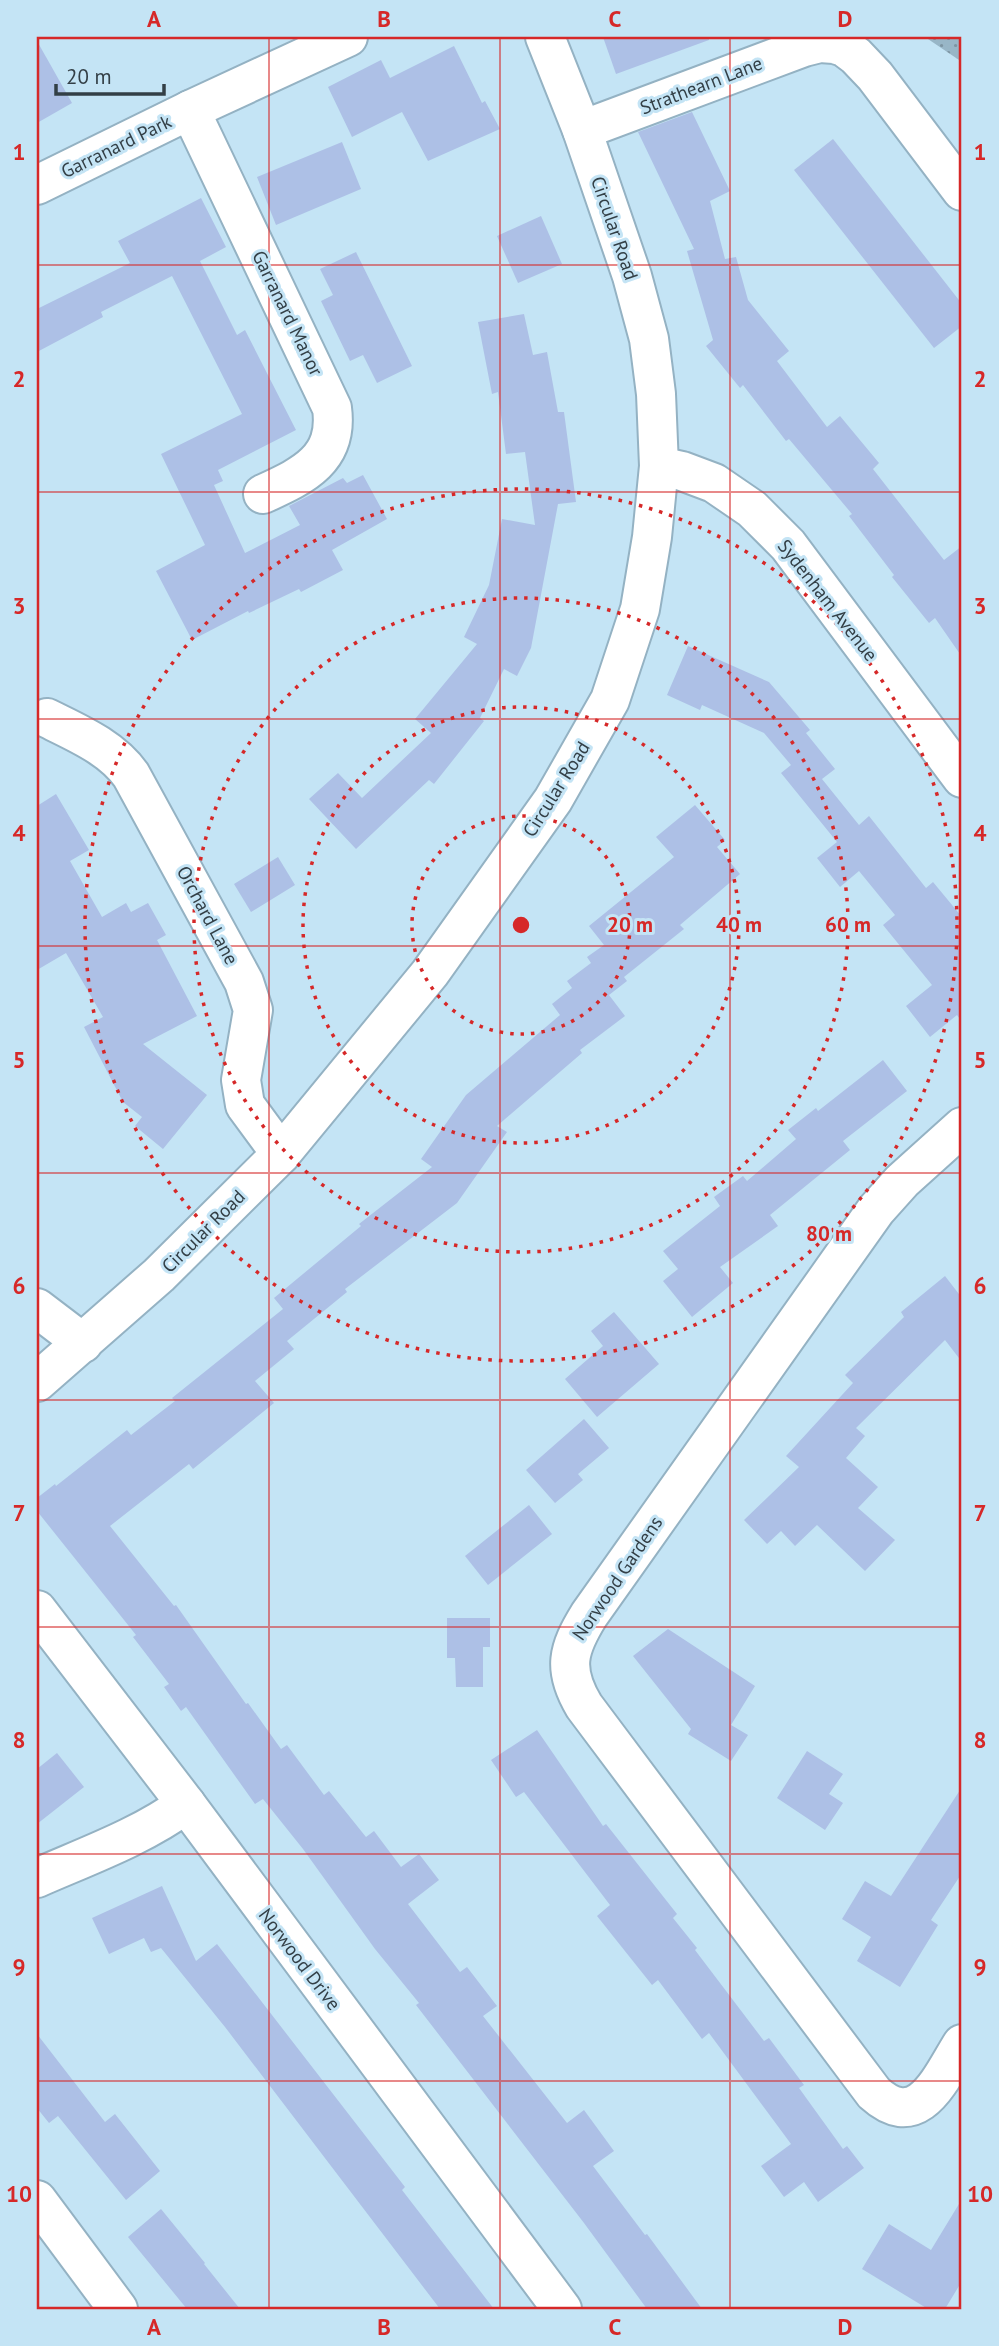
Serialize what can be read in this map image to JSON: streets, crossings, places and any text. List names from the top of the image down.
{
  "streets": {
    "street": [
      "Strathearn Lane",
      "Garranard Park",
      "Circular Road",
      "Garranard Manor",
      "Sydenham Avenue",
      "Orchard Lane",
      "Norwood Gardens",
      "Norwood Drive"
    ]
  },
  "crossings": [
    ["Strathearn Lane", "Circular Road"],
    ["Garranard Park", "Garranard Manor"],
    ["Circular Road", "Sydenham Avenue"],
    ["Circular Road", "Orchard Lane"]
  ],
  "scale_bar": "20 m",
  "grid": {
    "columns": [
      "A",
      "B",
      "C",
      "D"
    ],
    "rows": [
      "1",
      "2",
      "3",
      "4",
      "5",
      "6",
      "7",
      "8",
      "9",
      "10"
    ]
  },
  "rings": [
    "20 m",
    "40 m",
    "60 m",
    "80 m"
  ]
}
